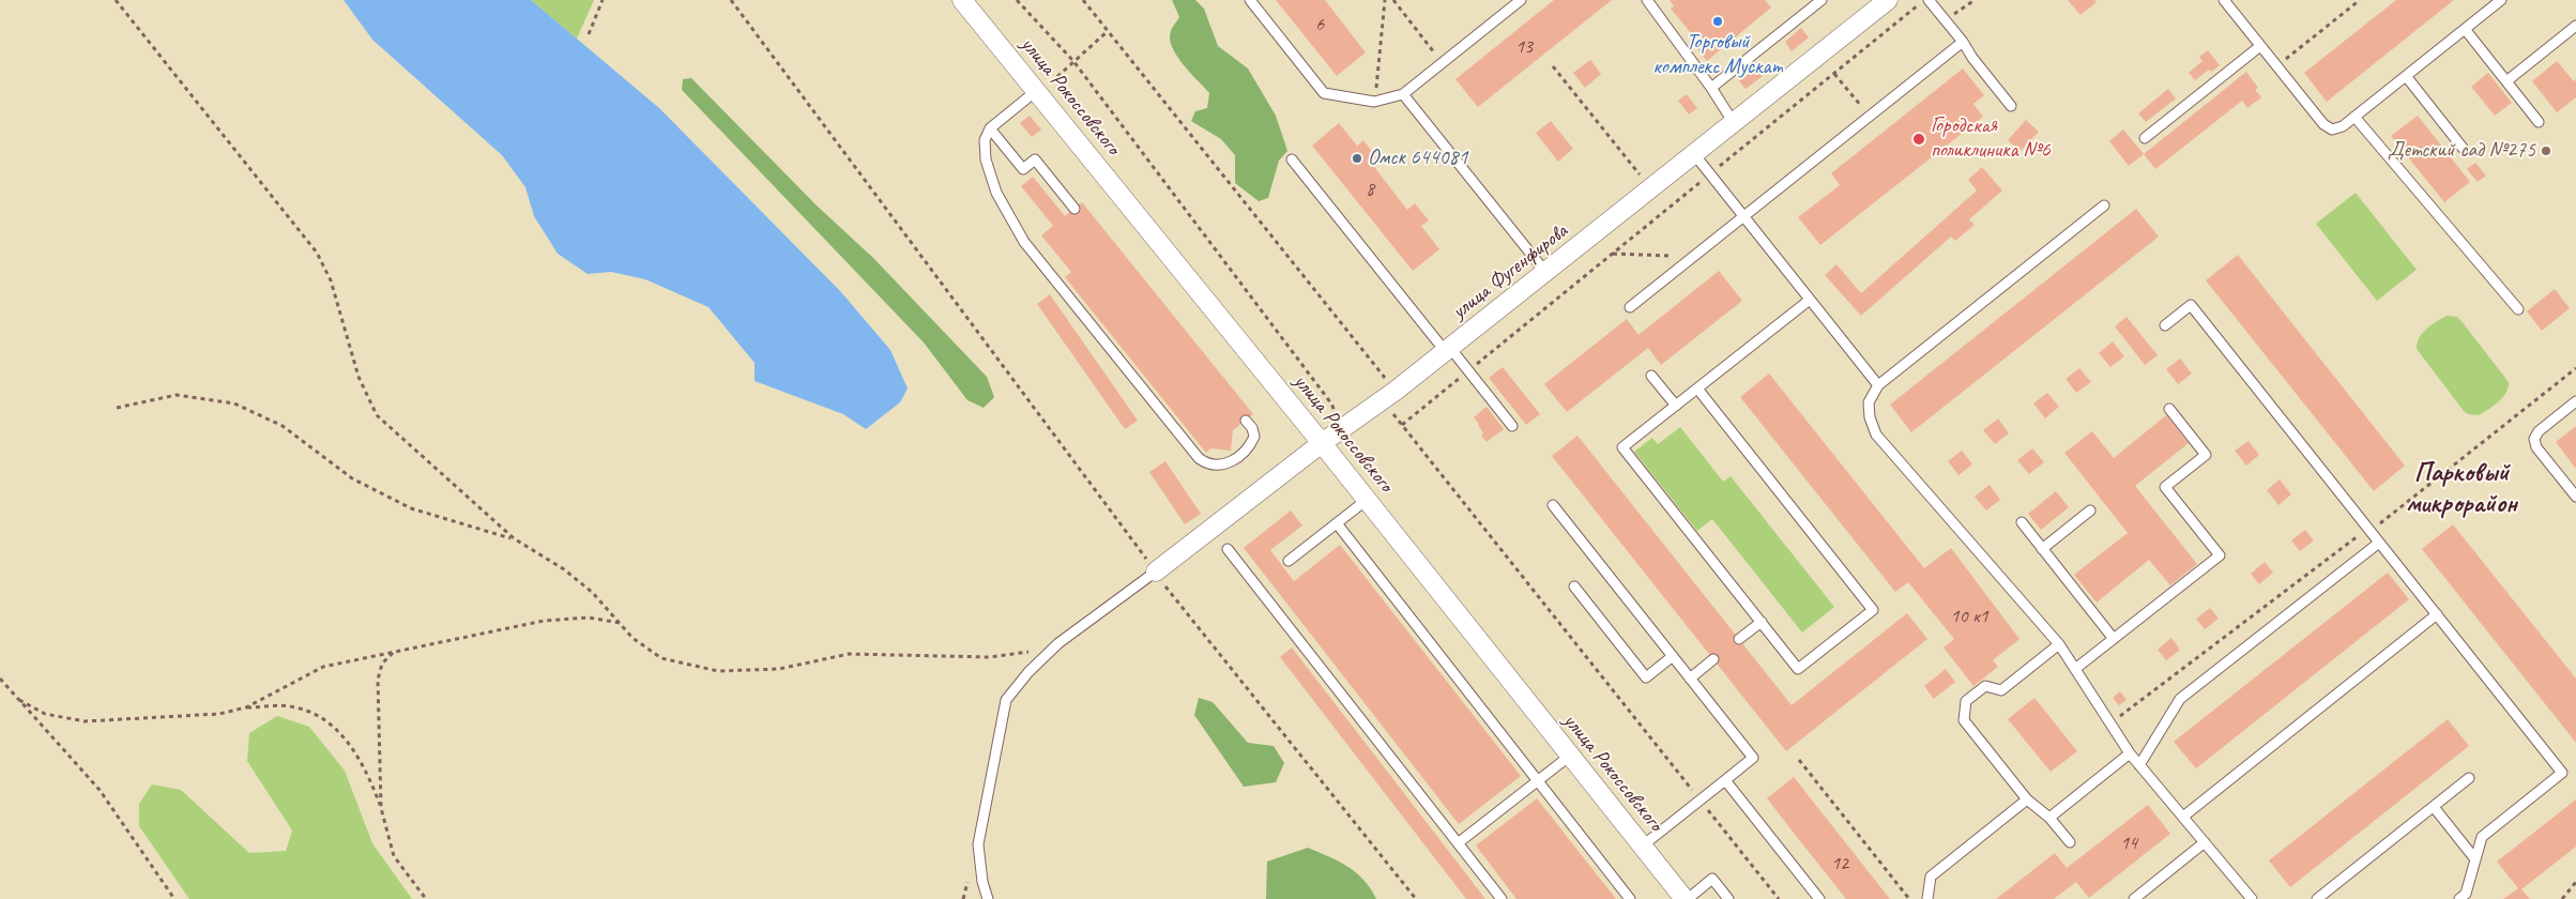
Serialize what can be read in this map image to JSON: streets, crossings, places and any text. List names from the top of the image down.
{
  "streets": {
    "street": ["улица Рокоссовского", "улица Фугенфирова"]
  },
  "crossings": [
    ["улица Рокоссовского", "улица Фугенфирова"]
  ],
  "districts": ["Парковый микрорайон"],
  "places": [
    "Торговый комплекс Мускат",
    "Городская поликлиника №6",
    "Детский сад №275",
    "Омск 644081"
  ],
  "house_numbers": [
    "6",
    "13",
    "8",
    "10 к1",
    "14",
    "12"
  ]
}
